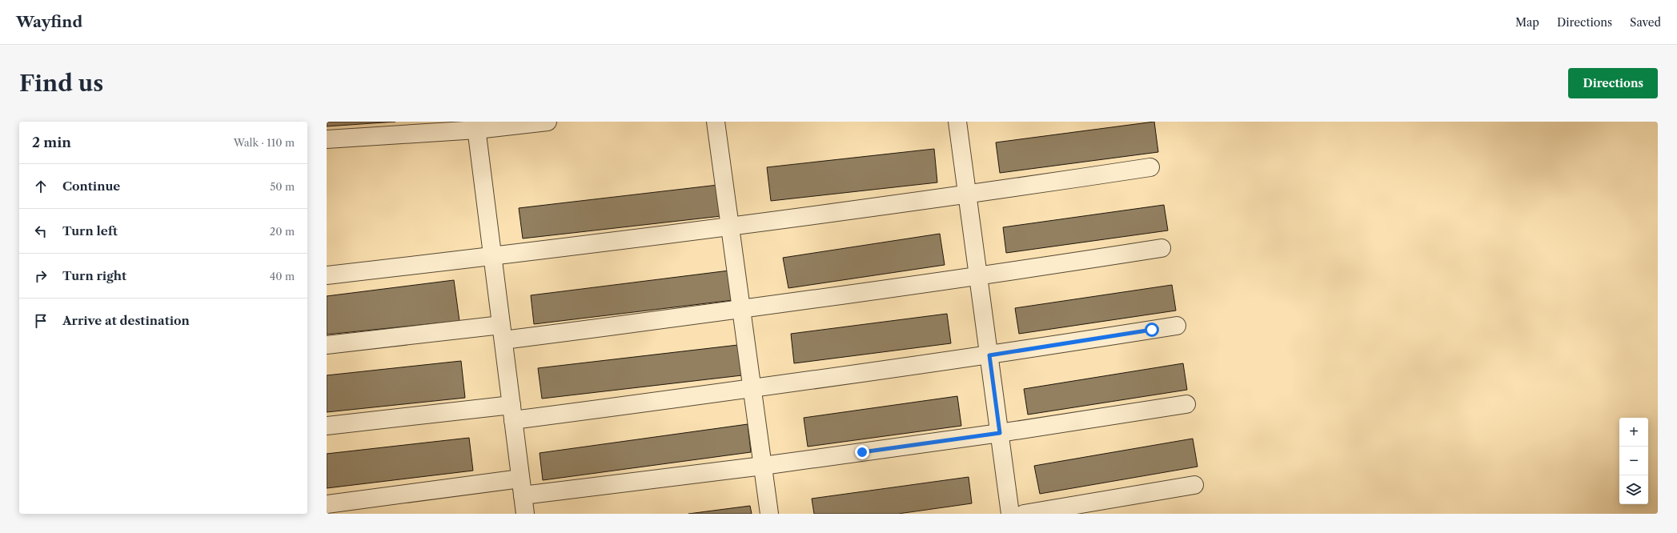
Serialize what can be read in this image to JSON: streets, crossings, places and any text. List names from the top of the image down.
{
  "page": {
    "header": "Wayfind",
    "nav": ["Map", "Directions", "Saved"],
    "buttons": "Directions",
    "title": "Find us",
    "heading": ["2 min", "Walk · 110 m"],
    "list": [
      ["Continue", "50 m"],
      ["Turn left", "20 m"],
      ["Turn right", "40 m"],
      "Arrive at destination"
    ],
    "map_buttons": ["+", "−"]
  }
}
